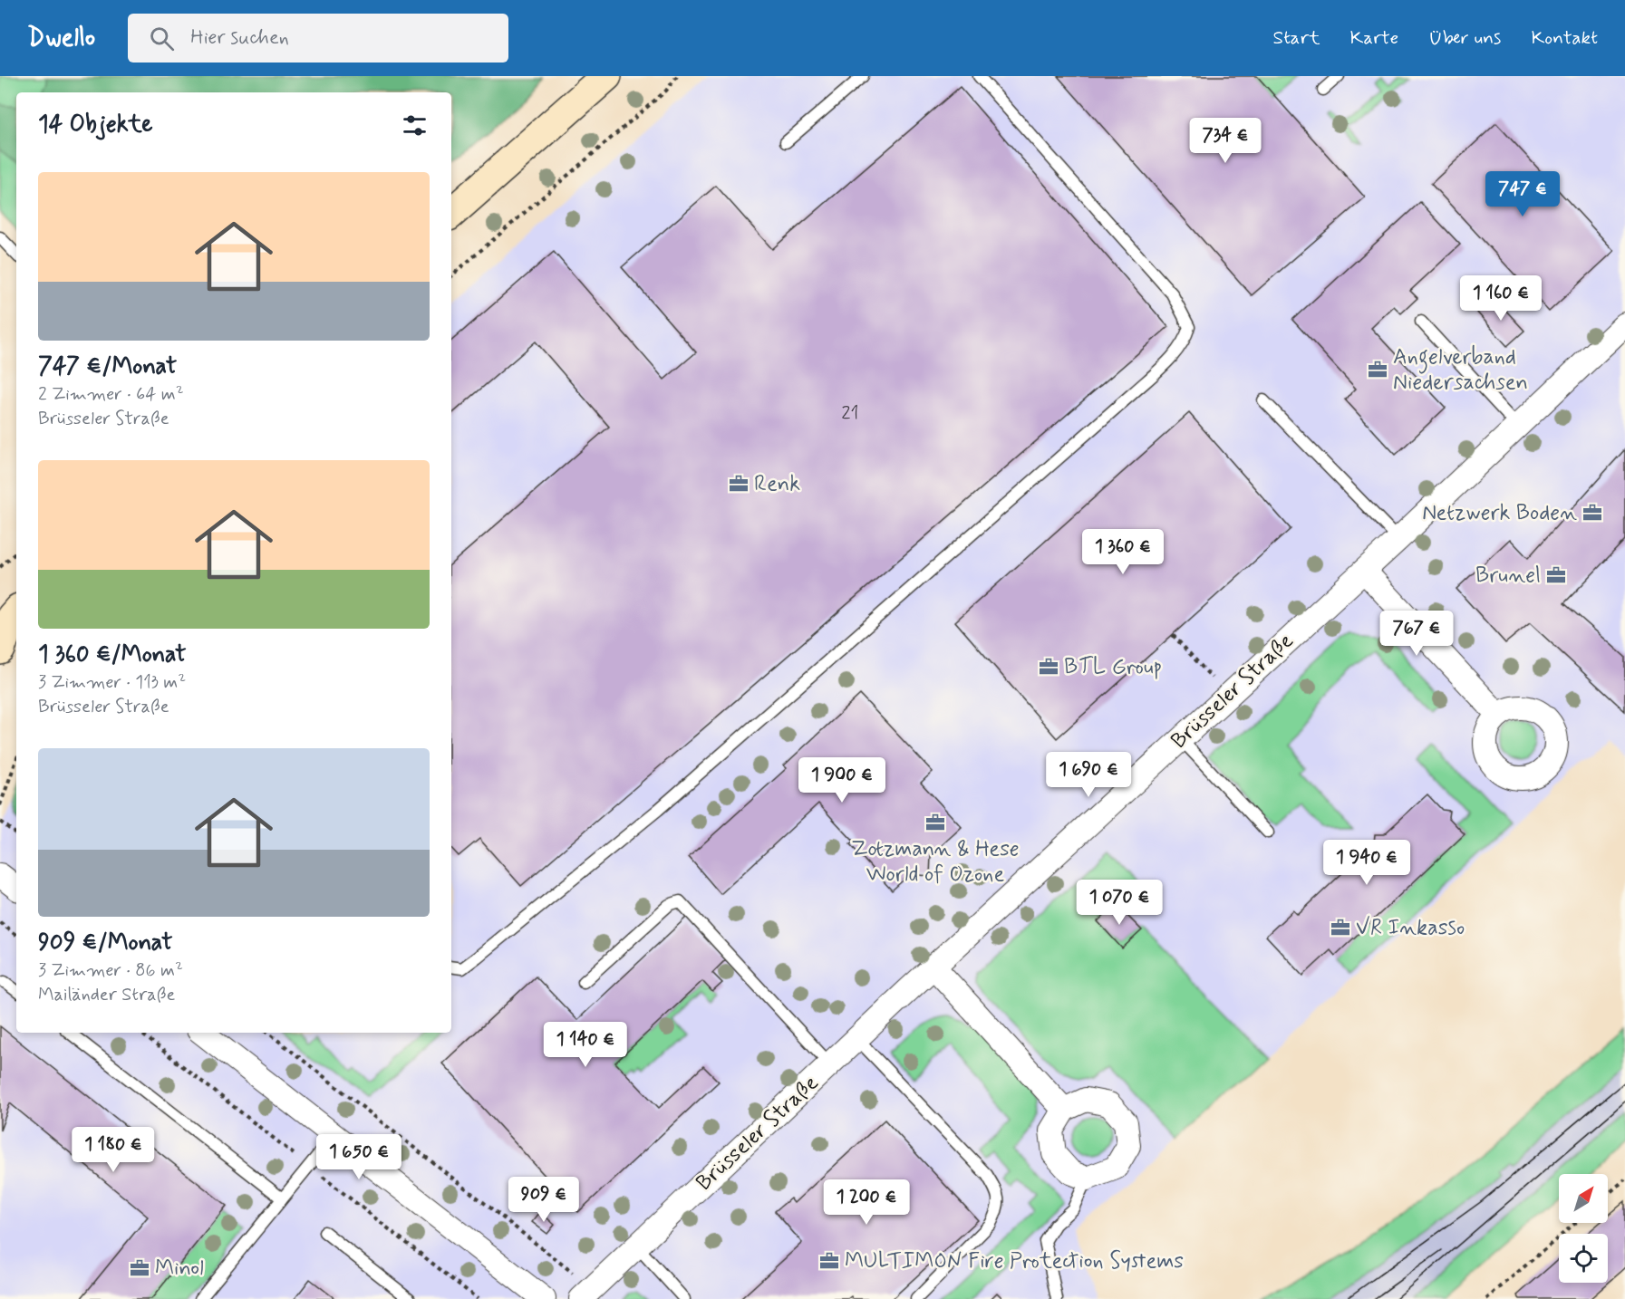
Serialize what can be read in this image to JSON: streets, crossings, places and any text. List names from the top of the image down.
{
  "streets": {
    "street": ["Brüsseler Straße"]
  },
  "places": {
    "office": [
      "Angelverband Niedersachsen",
      "Renk",
      "Netzwerk Boden",
      "Brunel",
      "BTL Group",
      "Zotzmann & Hese World of Ozone",
      "VR Inkasso",
      "MULTIMON Fire Protection Systems",
      "Minol"
    ]
  },
  "house_numbers": ["21"],
  "north": "top right",
  "page": {
    "header": "Dwello",
    "search": "Hier suchen",
    "nav": [
      "Start",
      "Karte",
      "Über uns",
      "Kontakt"
    ],
    "heading": "14 Objekte",
    "price": [
      "734 €",
      "747 €",
      "1 160 €",
      "1 360 €",
      "767 €",
      "1 690 €",
      "1 900 €",
      "1 940 €",
      "1 070 €",
      "1 140 €",
      "1 180 €",
      "1 650 €",
      "909 €",
      "1 200 €"
    ],
    "list": [
      {
        "name": "747 €/Monat",
        "note": "2 Zimmer · 64 m² · Brüsseler Straße"
      },
      {
        "name": "1 360 €/Monat",
        "note": "3 Zimmer · 113 m² · Brüsseler Straße"
      },
      {
        "name": "909 €/Monat",
        "note": "3 Zimmer · 86 m² · Mailänder Straße"
      }
    ]
  }
}
